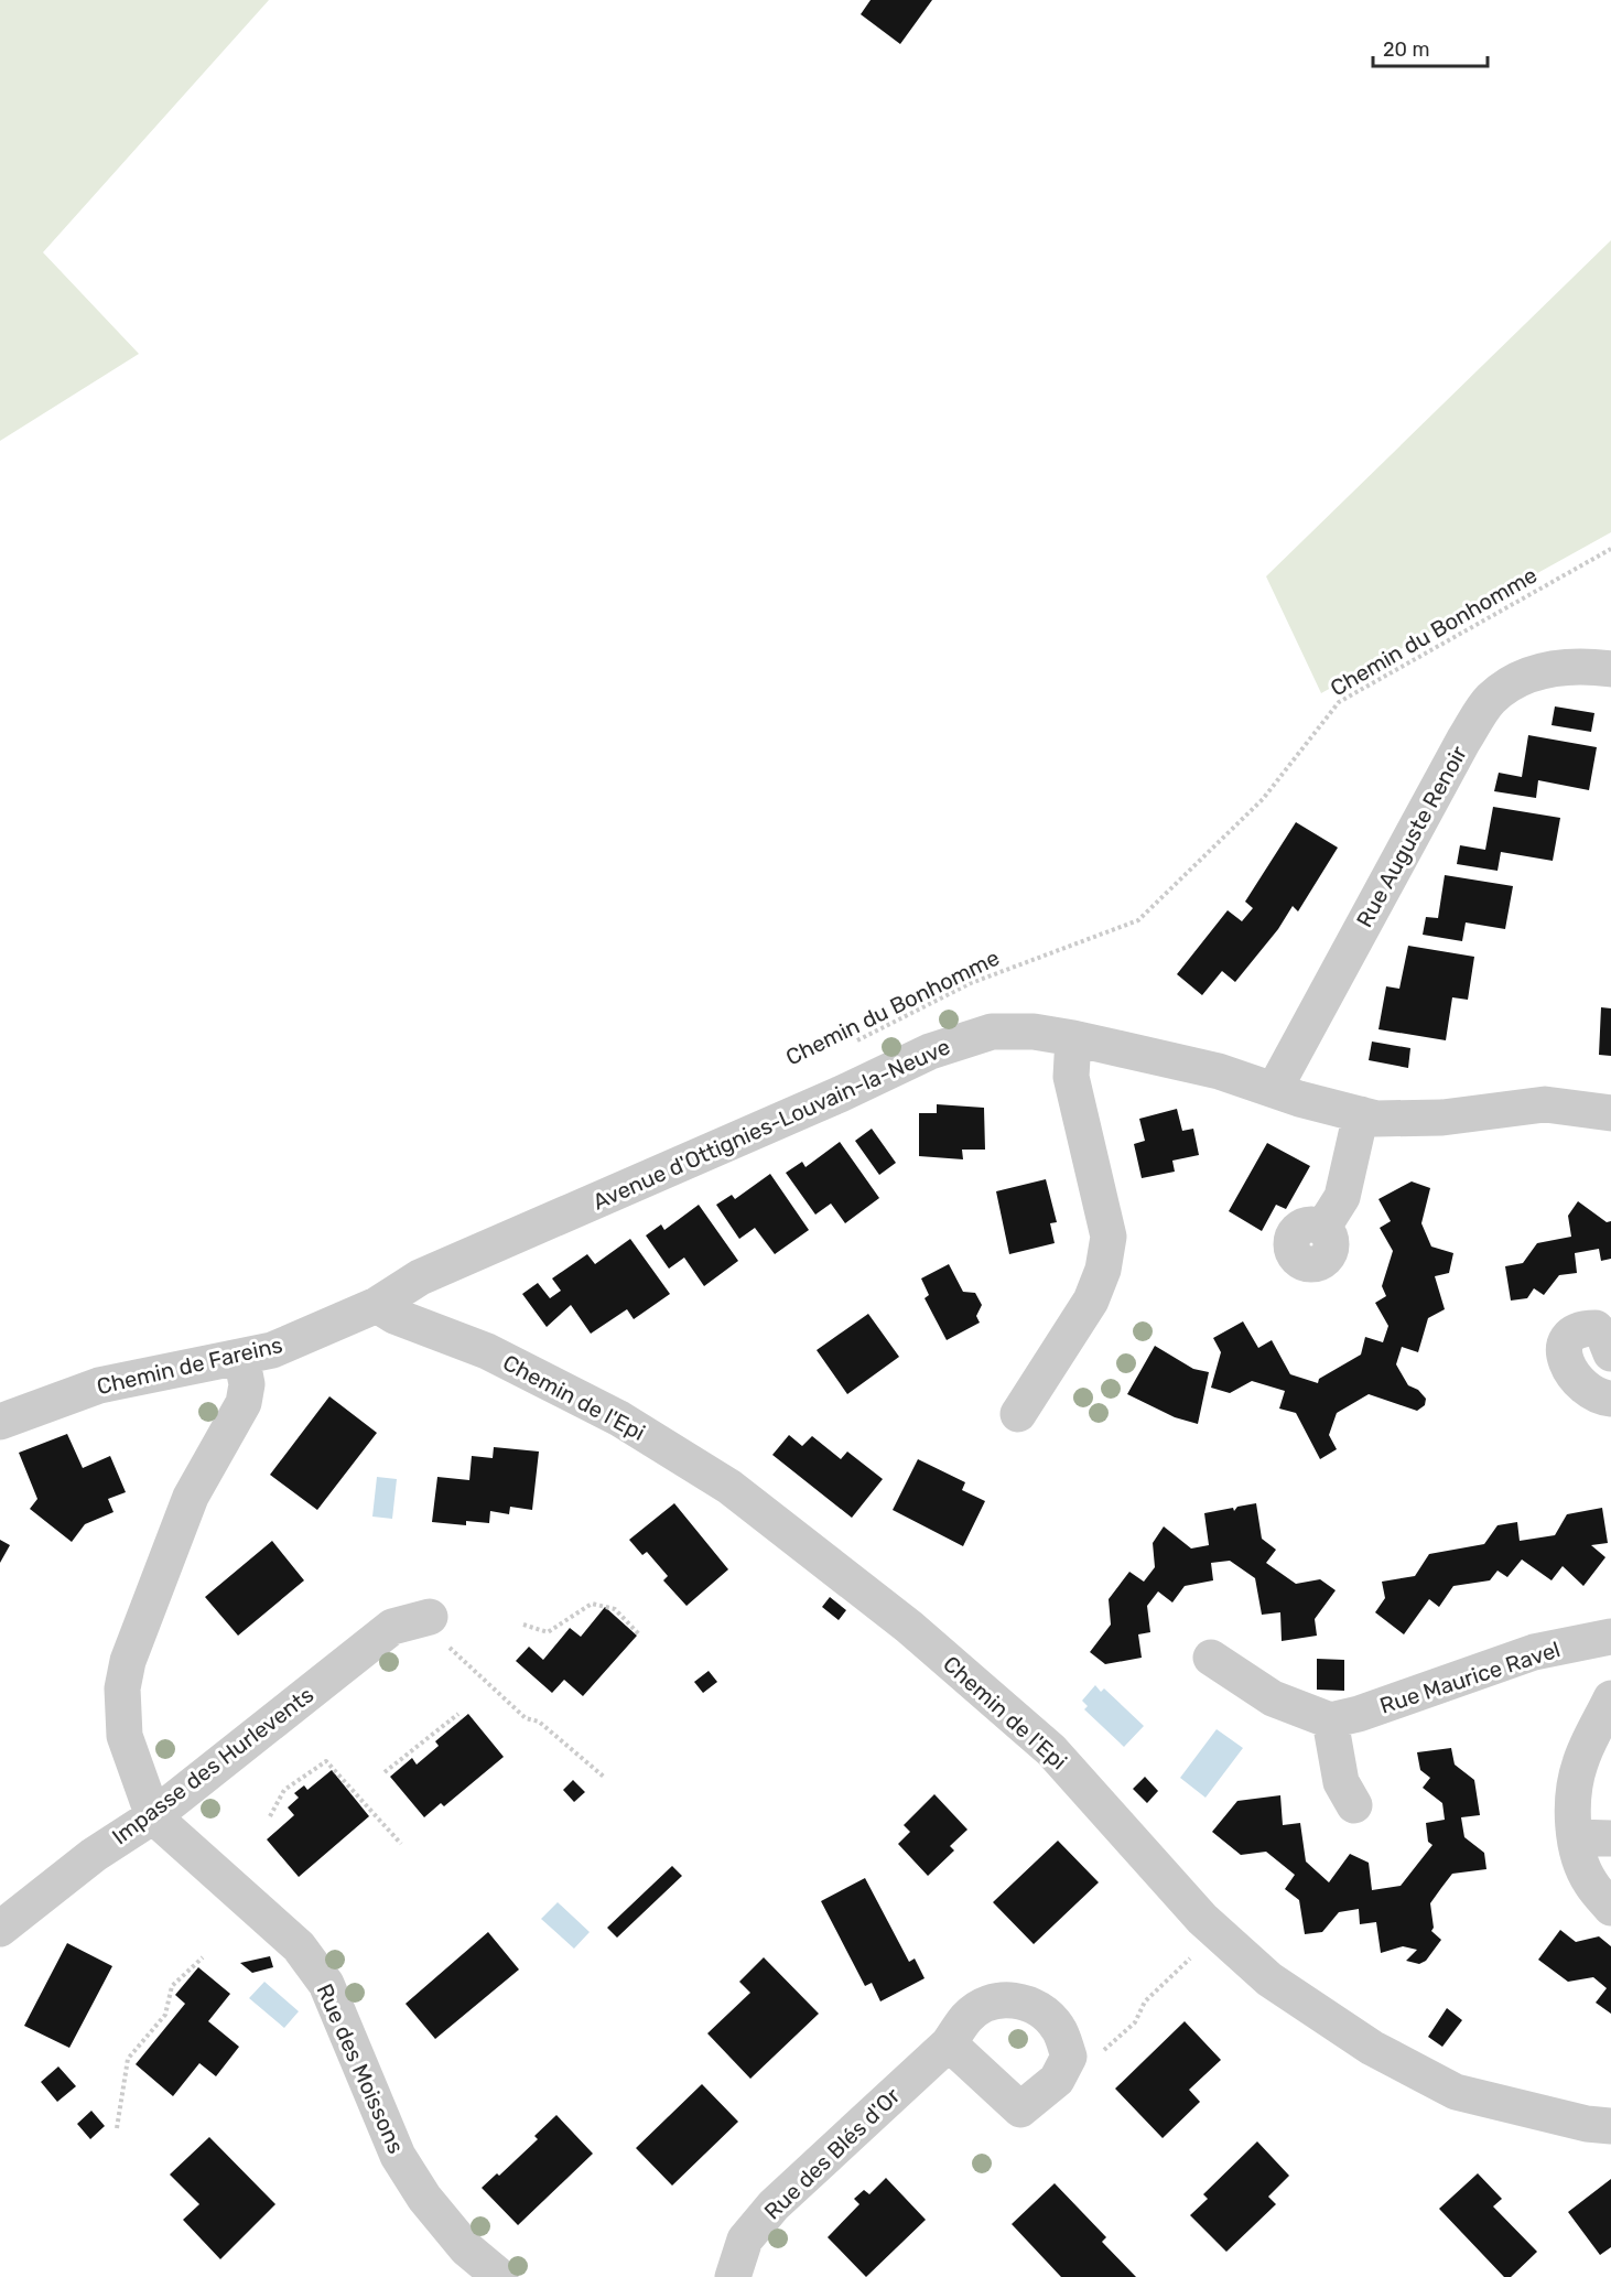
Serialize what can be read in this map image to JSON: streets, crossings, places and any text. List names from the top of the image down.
{
  "streets": {
    "street": [
      "Rue Auguste Renoir",
      "Avenue d'Ottignies-Louvain-la-Neuve",
      "Chemin de Fareins",
      "Chemin de l'Epi",
      "Rue Maurice Ravel",
      "Impasse des Hurlevents",
      "Rue des Moissons",
      "Rue des Blés d'Or"
    ],
    "path": ["Chemin du Bonhomme"]
  },
  "crossings": [
    ["Rue Auguste Renoir", "Avenue d'Ottignies-Louvain-la-Neuve"],
    ["Avenue d'Ottignies-Louvain-la-Neuve", "Chemin de Fareins"],
    ["Avenue d'Ottignies-Louvain-la-Neuve", "Chemin de l'Epi"],
    ["Chemin de Fareins", "Chemin de l'Epi"],
    ["Impasse des Hurlevents", "Rue des Moissons"]
  ],
  "scale_bar": "20 m"
}
